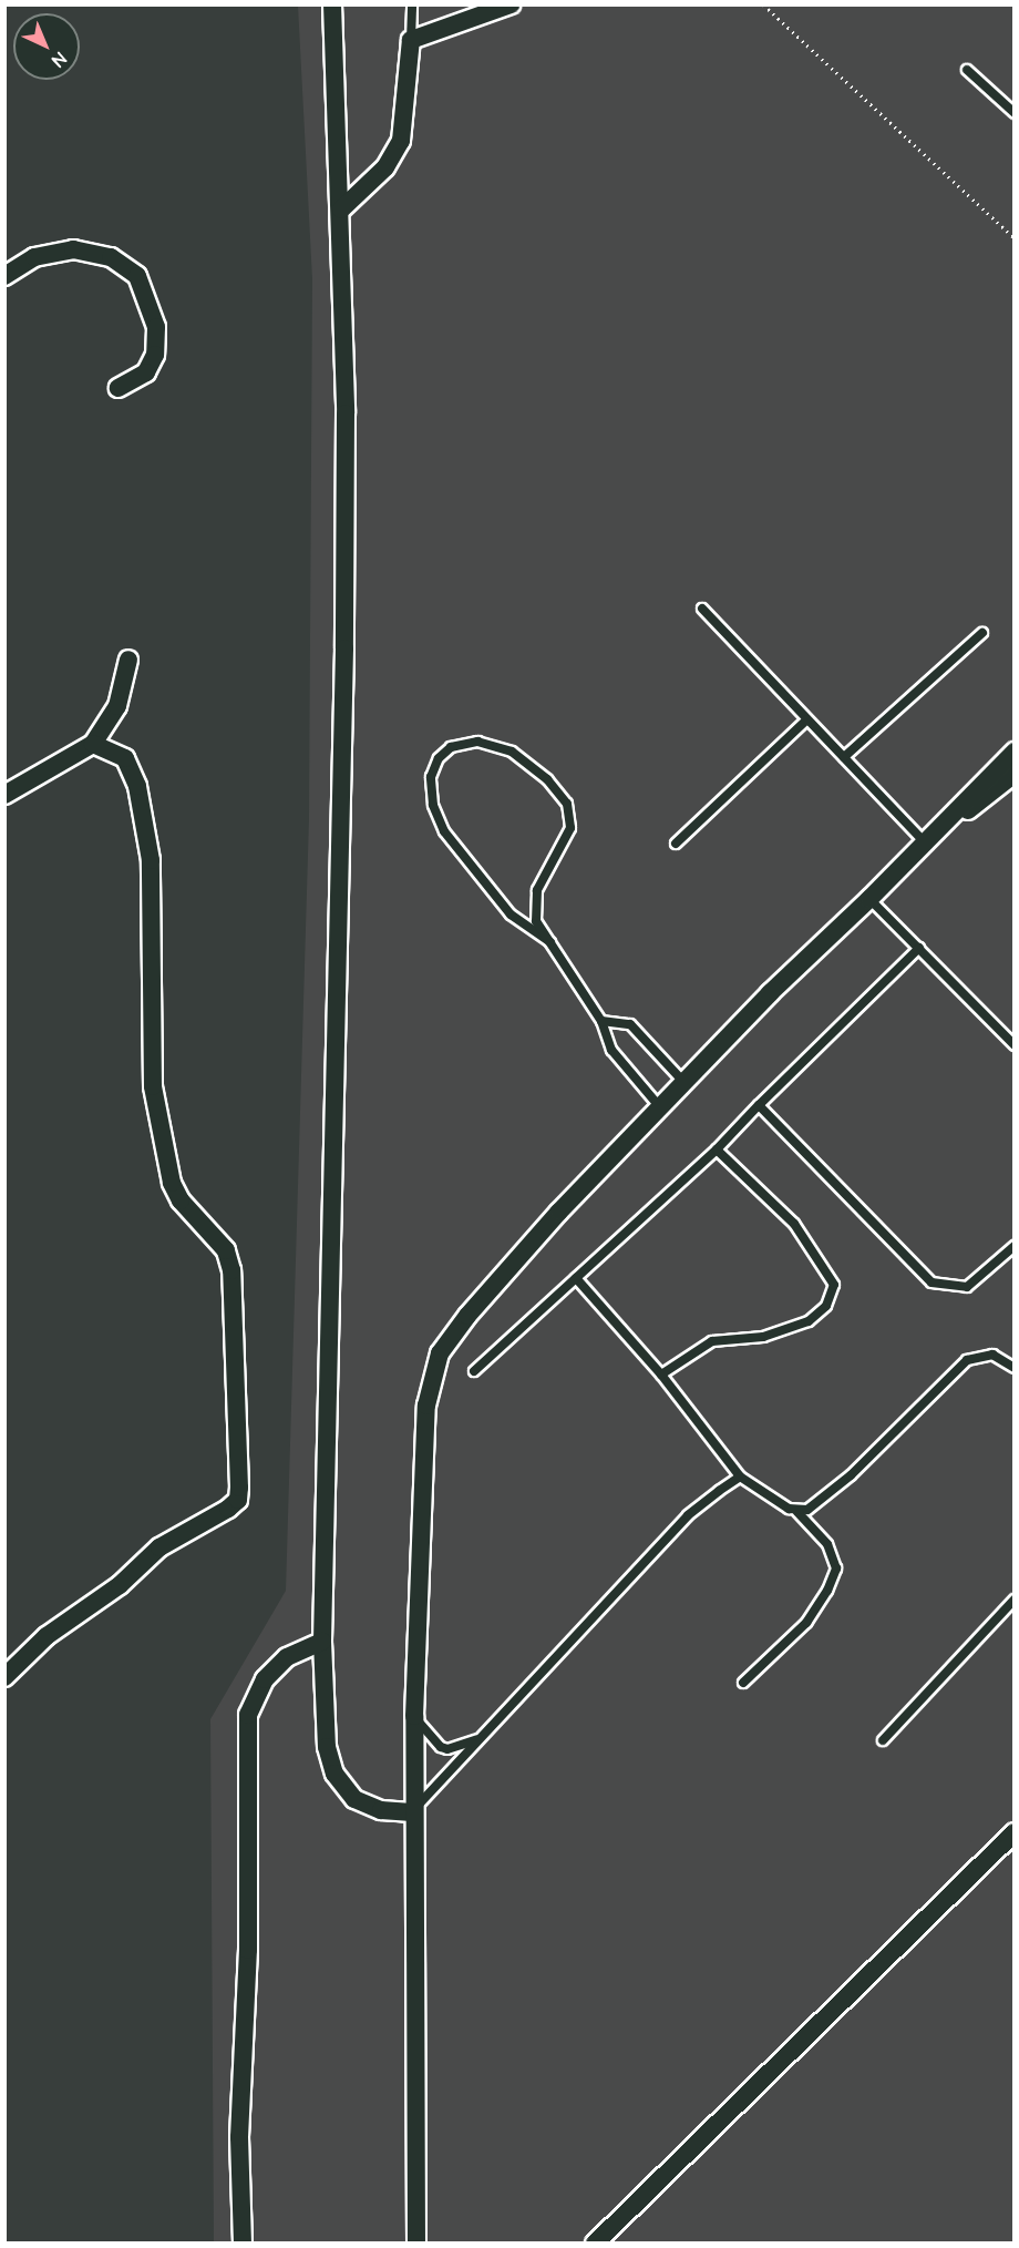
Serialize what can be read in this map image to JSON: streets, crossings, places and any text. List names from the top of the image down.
{
  "north": "bottom right"
}
